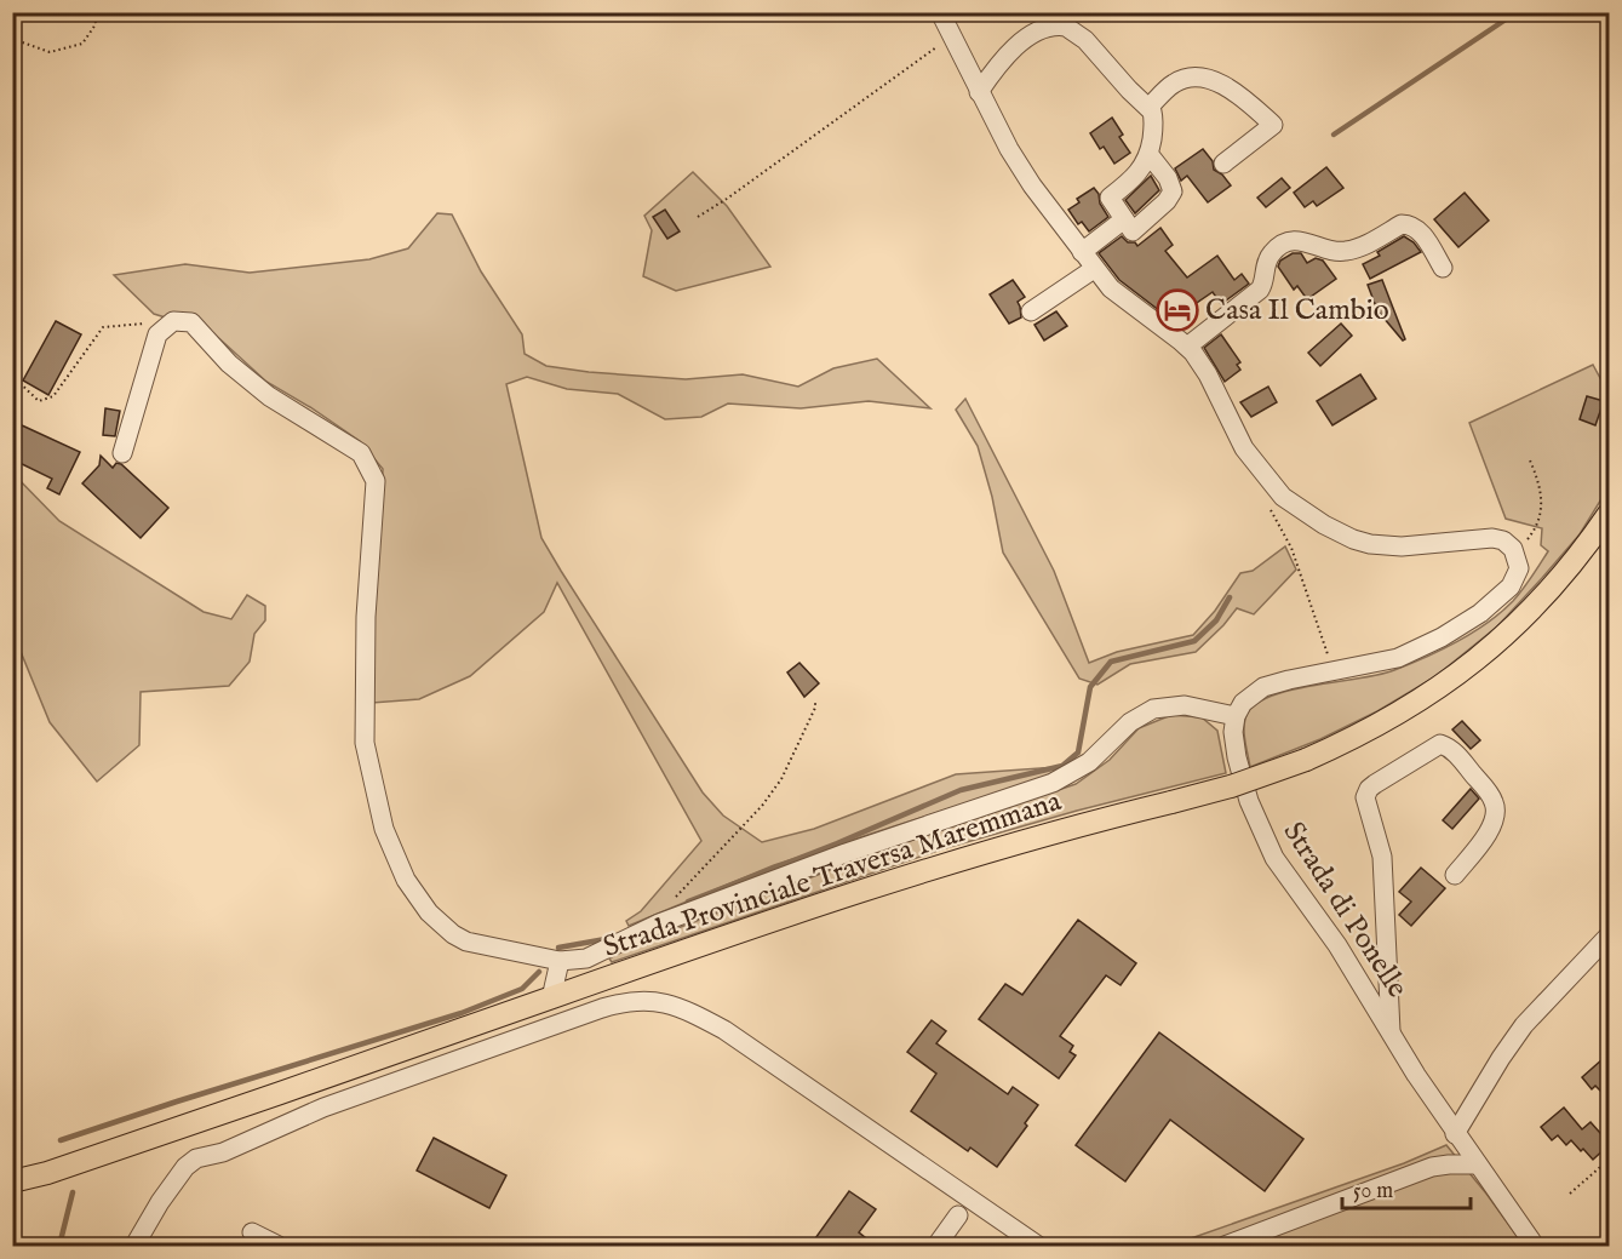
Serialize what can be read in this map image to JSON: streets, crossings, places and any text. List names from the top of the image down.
{
  "streets": {
    "main road": ["Strada Provinciale Traversa Maremmana"],
    "street": ["Strada di Ponelle"]
  },
  "places": {
    "hotel": ["Casa Il Cambio"]
  },
  "scale_bar": "50 m"
}
